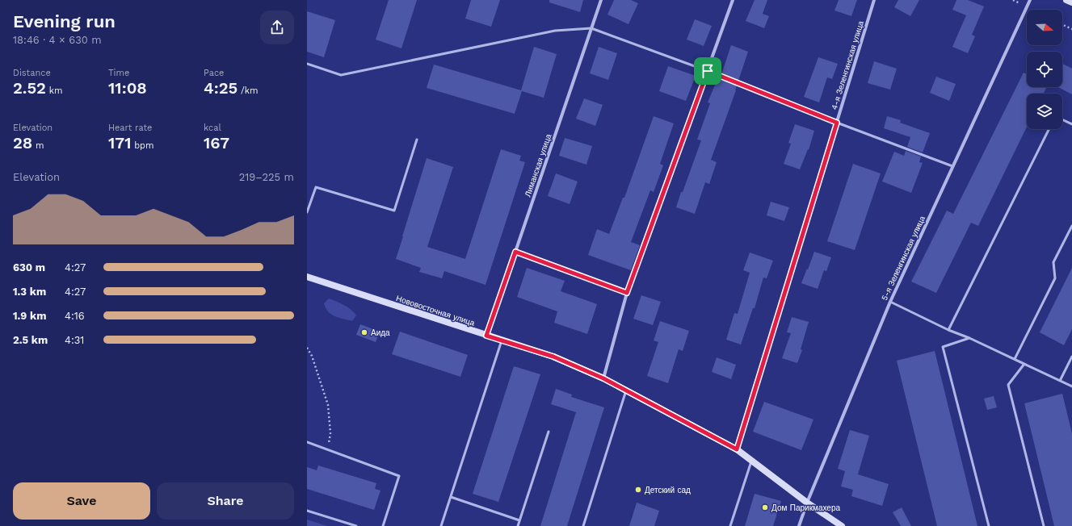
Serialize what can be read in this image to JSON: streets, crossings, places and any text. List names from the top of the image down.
{
  "streets": {
    "main road": ["Нововосточная улица"],
    "street": ["4-я Зеленгинская улица", "Лиманская улица", "5-я Зеленгинская улица"]
  },
  "crossings": [
    ["4-я Зеленгинская улица", "Нововосточная улица"],
    ["Лиманская улица", "Нововосточная улица"],
    ["5-я Зеленгинская улица", "Нововосточная улица"]
  ],
  "places": ["Аида", "Детский сад", "Дом Парикмахера"],
  "north": "right",
  "page": {
    "heading": ["Evening run", "18:46 · 4 × 630 m"],
    "stats": [
      ["Distance", "2.52 km"],
      ["Time", "11:08"],
      ["Pace", "4:25 /km"],
      ["Elevation", "28 m"],
      ["Heart rate", "171 bpm"],
      ["kcal", "167"]
    ],
    "chart": ["Elevation", "219–225 m"],
    "list": [
      {
        "name": "630 m",
        "note": "4:27"
      },
      {
        "name": "1.3 km",
        "note": "4:27"
      },
      {
        "name": "1.9 km",
        "note": "4:16"
      },
      {
        "name": "2.5 km",
        "note": "4:31"
      }
    ],
    "buttons": ["Save", "Share"]
  }
}
